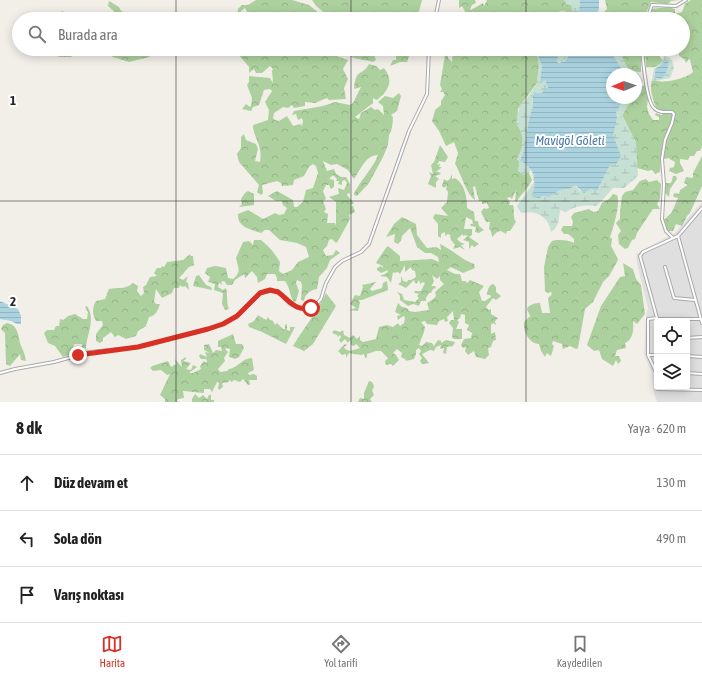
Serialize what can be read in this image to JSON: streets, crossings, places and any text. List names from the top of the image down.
{
  "water": ["Mavigöl Göleti"],
  "north": "left",
  "page": {
    "search": "Burada ara",
    "heading": ["8 dk", "Yaya · 620 m"],
    "list": [
      ["Düz devam et", "130 m"],
      ["Sola dön", "490 m"],
      "Varış noktası"
    ],
    "nav": ["Harita", "Yol tarifi", "Kaydedilen"]
  },
  "grid": {
    "rows": ["1", "2"]
  }
}
